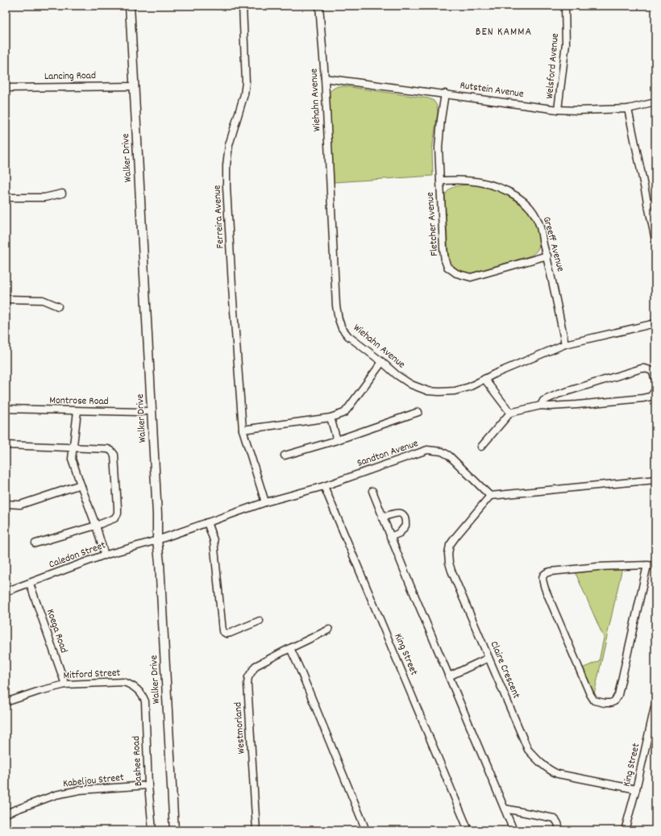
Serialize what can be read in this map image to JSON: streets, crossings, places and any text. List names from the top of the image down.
{
  "streets": {
    "street": [
      "Welsford Avenue",
      "Lancing Road",
      "Rutstein Avenue",
      "Wiehahn Avenue",
      "Walker Drive",
      "Ferreira Avenue",
      "Fletcher Avenue",
      "Greeff Avenue",
      "Montrose Road",
      "Sandton Avenue",
      "Caledon Street",
      "Koega Road",
      "King Street",
      "Claire Crescent",
      "Mitford Street",
      "Westmorland",
      "Bashee Road",
      "Kabeljou Street"
    ]
  },
  "crossings": [
    ["Welsford Avenue", "Rutstein Avenue"],
    ["Lancing Road", "Walker Drive"],
    ["Rutstein Avenue", "Wiehahn Avenue"],
    ["Rutstein Avenue", "Fletcher Avenue"],
    ["Wiehahn Avenue", "Greeff Avenue"],
    ["Walker Drive", "Montrose Road"],
    ["Walker Drive", "Sandton Avenue"],
    ["Walker Drive", "Caledon Street"],
    ["Ferreira Avenue", "Sandton Avenue"],
    ["Fletcher Avenue", "Greeff Avenue"],
    ["Sandton Avenue", "Caledon Street"],
    ["Sandton Avenue", "King Street"],
    ["Sandton Avenue", "Claire Crescent"],
    ["Caledon Street", "Koega Road"],
    ["Koega Road", "Mitford Street"],
    ["King Street", "Claire Crescent"],
    ["Mitford Street", "Bashee Road"],
    ["Bashee Road", "Kabeljou Street"]
  ],
  "districts": ["BEN KAMMA"]
}
